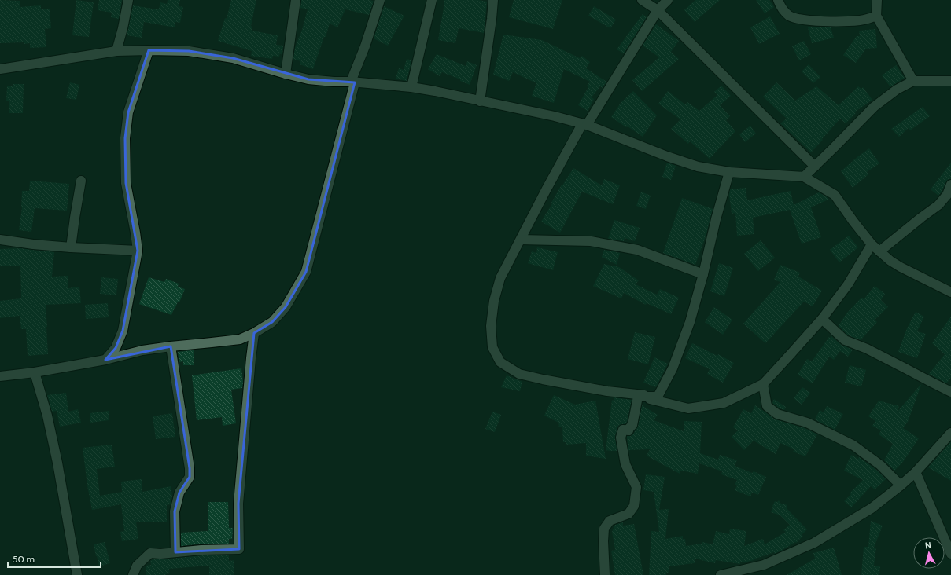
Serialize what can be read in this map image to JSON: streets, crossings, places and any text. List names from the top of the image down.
{
  "scale_bar": "50 m",
  "north": "top"
}
